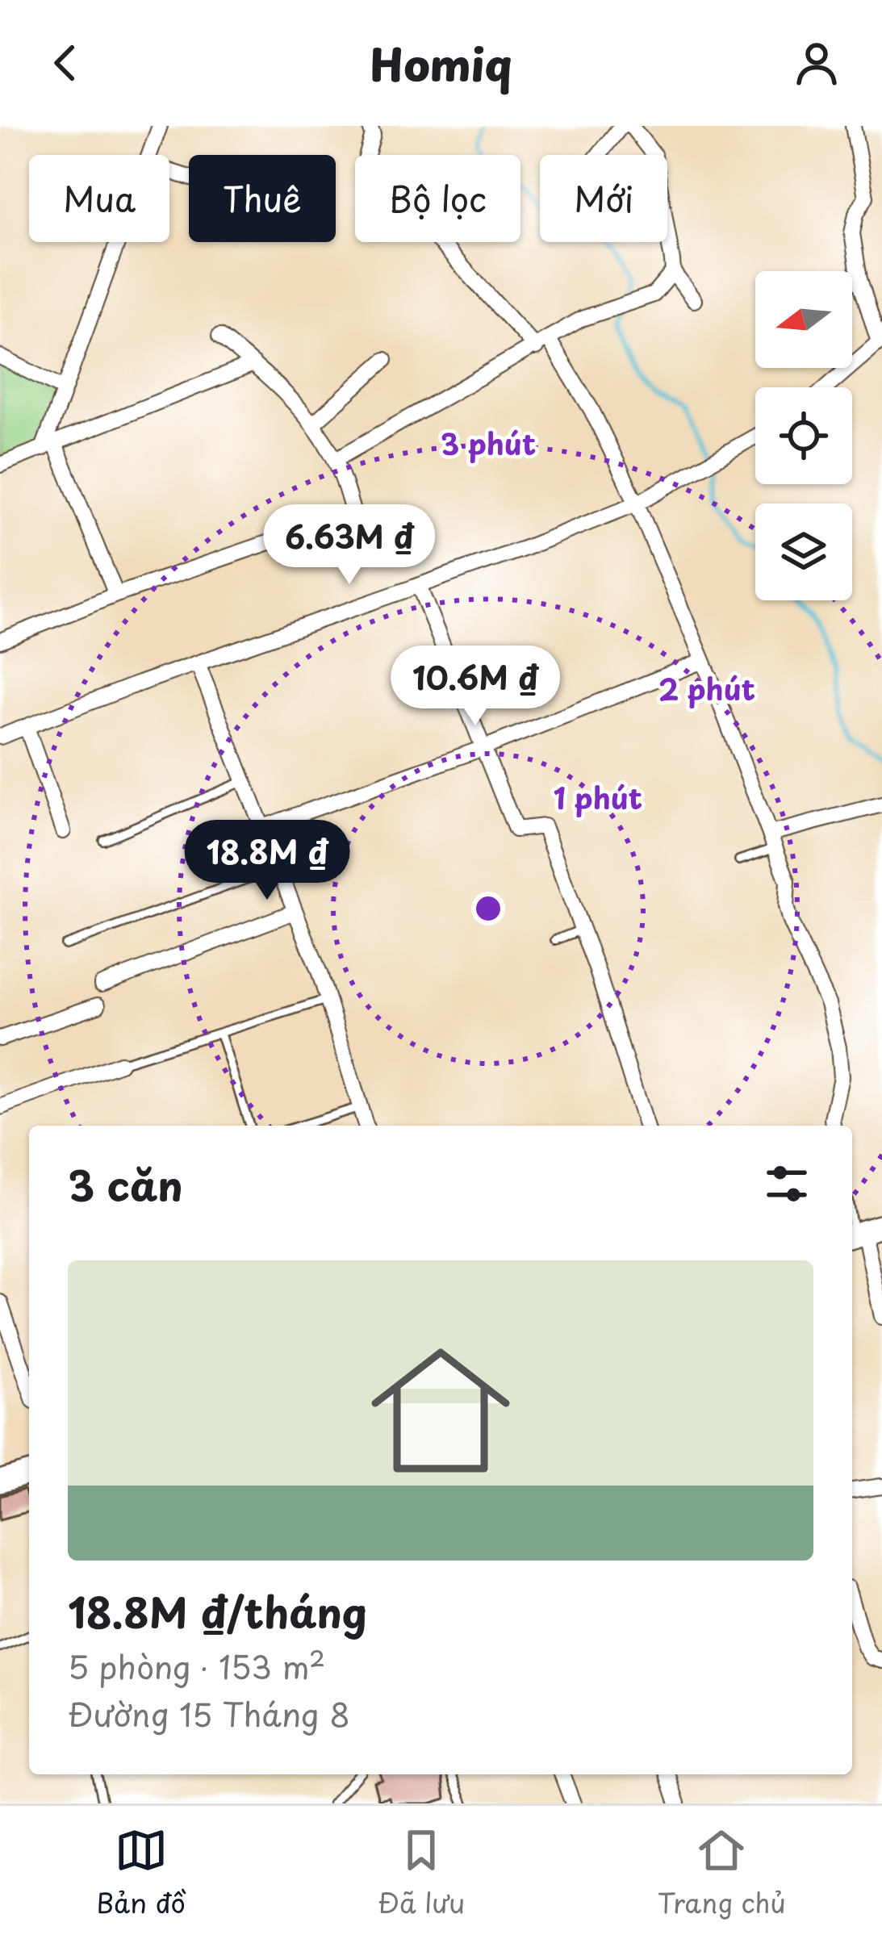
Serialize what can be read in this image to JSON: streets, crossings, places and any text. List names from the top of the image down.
{
  "north": "left",
  "page": {
    "header": "Homiq",
    "chip": [
      "Mua",
      "Thuê",
      "Bộ lọc",
      "Mới"
    ],
    "price": ["6.63M ₫", "10.6M ₫", "18.8M ₫"],
    "heading": "3 căn",
    "list": [
      {
        "name": "18.8M ₫/tháng",
        "note": "5 phòng · 153 m² · Đường 15 Tháng 8"
      }
    ],
    "tabs": ["Bản đồ", "Đã lưu", "Trang chủ"]
  },
  "rings": ["3 phút", "2 phút", "1 phút"]
}
